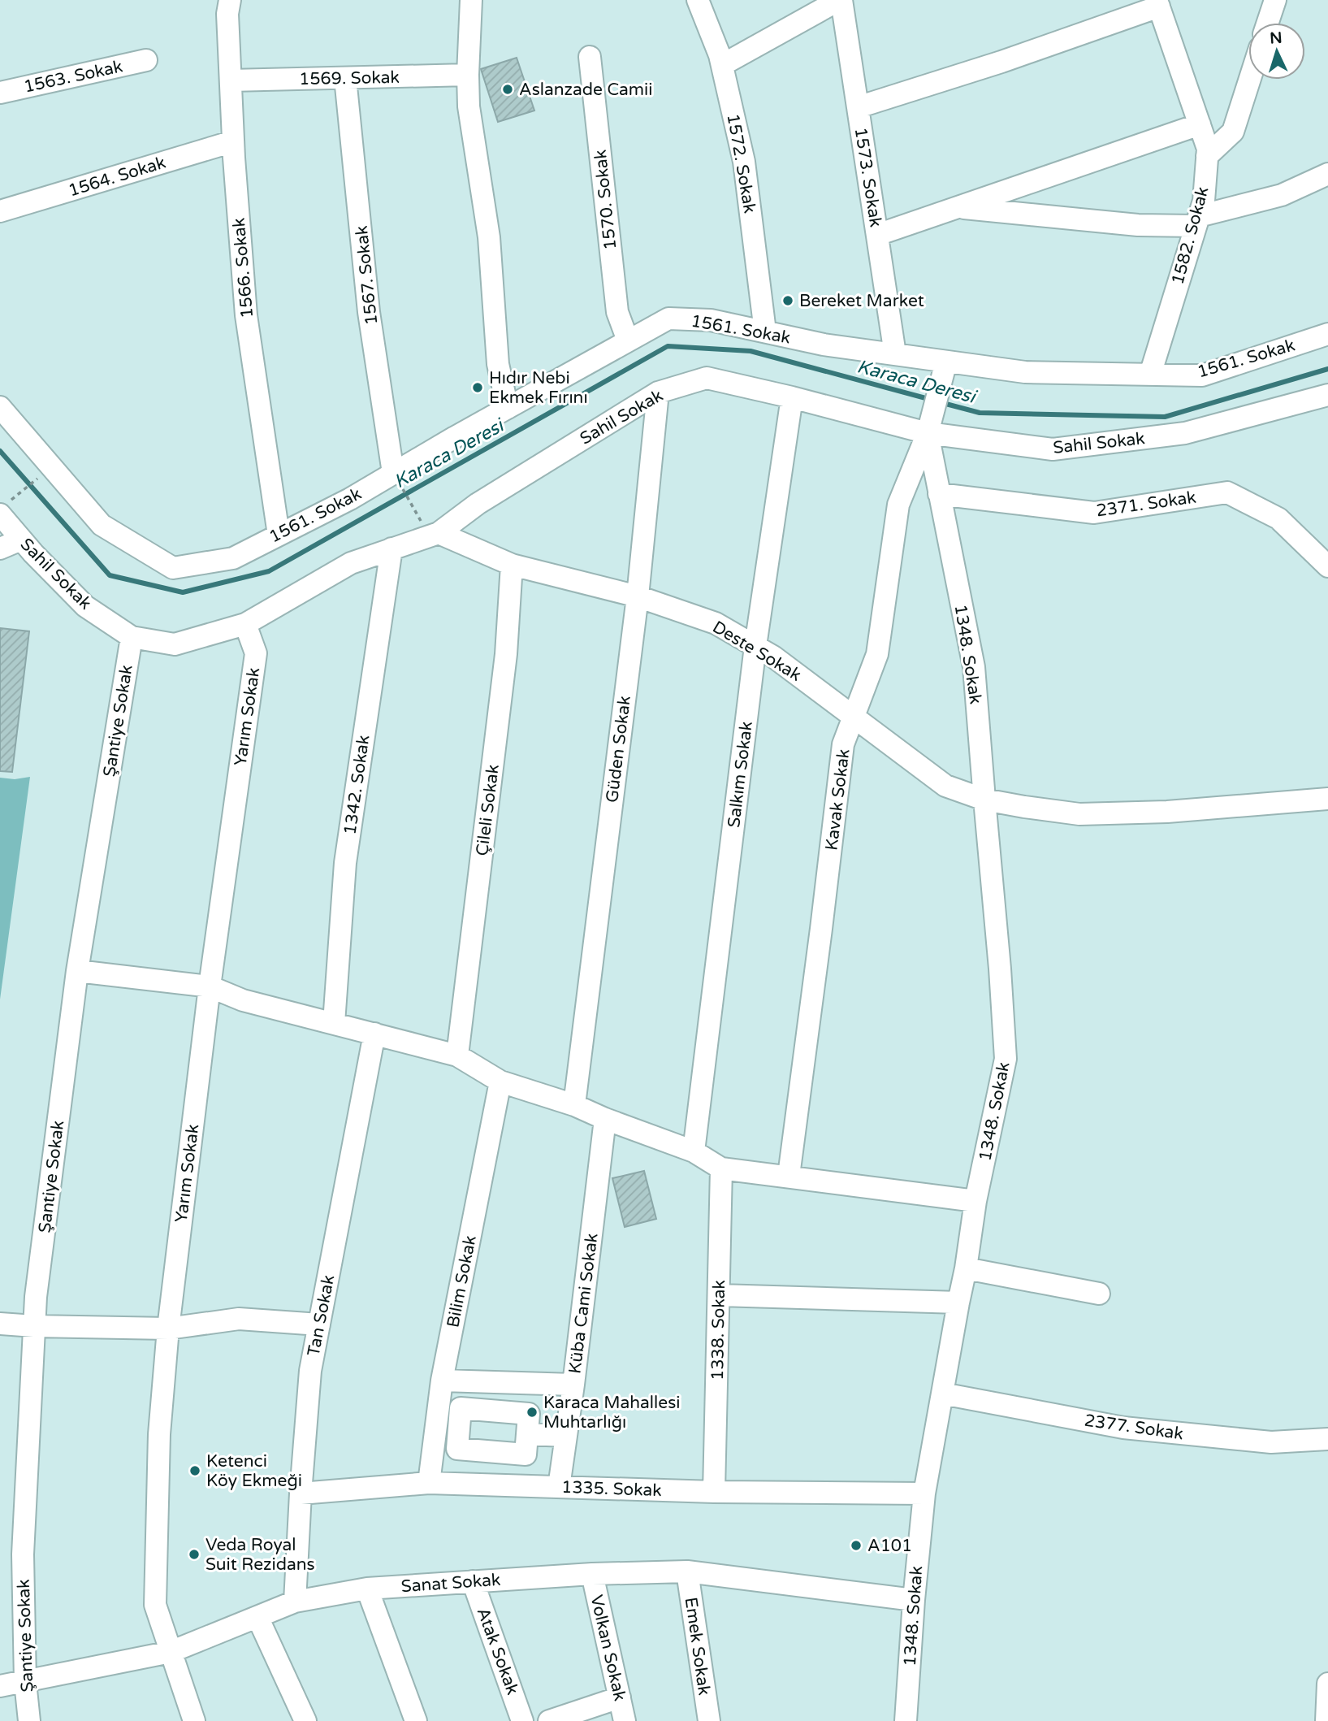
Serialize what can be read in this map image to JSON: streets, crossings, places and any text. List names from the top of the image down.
{
  "streets": {
    "street": [
      "1563. Sokak",
      "1569. Sokak",
      "1572. Sokak",
      "1564. Sokak",
      "1573. Sokak",
      "1570. Sokak",
      "1582. Sokak",
      "1566. Sokak",
      "1567. Sokak",
      "1561. Sokak",
      "Sahil Sokak",
      "2371. Sokak",
      "Deste Sokak",
      "1348. Sokak",
      "Yarım Sokak",
      "Şantiye Sokak",
      "Güden Sokak",
      "Salkım Sokak",
      "1342. Sokak",
      "Kavak Sokak",
      "Çileli Sokak",
      "Bilim Sokak",
      "Küba Cami Sokak",
      "Tan Sokak",
      "1338. Sokak",
      "2377. Sokak",
      "1335. Sokak",
      "Sanat Sokak",
      "Emek Sokak",
      "Volkan Sokak",
      "Atak Sokak"
    ]
  },
  "crossings": [
    ["1569. Sokak", "1566. Sokak"],
    ["1569. Sokak", "1567. Sokak"],
    ["1572. Sokak", "1561. Sokak"],
    ["1564. Sokak", "1566. Sokak"],
    ["1573. Sokak", "1561. Sokak"],
    ["1570. Sokak", "1561. Sokak"],
    ["1582. Sokak", "1561. Sokak"],
    ["1566. Sokak", "1561. Sokak"],
    ["1567. Sokak", "1561. Sokak"],
    ["1561. Sokak", "Kavak Sokak"],
    ["Sahil Sokak", "Deste Sokak"],
    ["Sahil Sokak", "1348. Sokak"],
    ["Sahil Sokak", "Yarım Sokak"],
    ["Sahil Sokak", "Şantiye Sokak"],
    ["Sahil Sokak", "Güden Sokak"],
    ["Sahil Sokak", "Salkım Sokak"],
    ["Sahil Sokak", "1342. Sokak"],
    ["Sahil Sokak", "Kavak Sokak"],
    ["2371. Sokak", "1348. Sokak"],
    ["Deste Sokak", "1348. Sokak"],
    ["Deste Sokak", "Güden Sokak"],
    ["Deste Sokak", "Salkım Sokak"],
    ["Deste Sokak", "Kavak Sokak"],
    ["Deste Sokak", "Çileli Sokak"],
    ["1348. Sokak", "Kavak Sokak"],
    ["1348. Sokak", "2377. Sokak"],
    ["1348. Sokak", "1335. Sokak"],
    ["1348. Sokak", "Sanat Sokak"],
    ["Yarım Sokak", "Sanat Sokak"],
    ["Şantiye Sokak", "Sanat Sokak"],
    ["Bilim Sokak", "1335. Sokak"],
    ["Küba Cami Sokak", "1335. Sokak"],
    ["Tan Sokak", "1335. Sokak"],
    ["Tan Sokak", "Sanat Sokak"],
    ["1338. Sokak", "1335. Sokak"],
    ["Sanat Sokak", "Emek Sokak"],
    ["Sanat Sokak", "Volkan Sokak"],
    ["Sanat Sokak", "Atak Sokak"]
  ],
  "water": ["Karaca Deresi"],
  "places": [
    "Aslanzade Camii",
    "Bereket Market",
    "Hıdır Nebi Ekmek Fırını",
    "Karaca Mahallesi Muhtarlığı",
    "Ketenci Köy Ekmeği",
    "A101",
    "Veda Royal Suit Rezidans"
  ],
  "north": "top"
}
